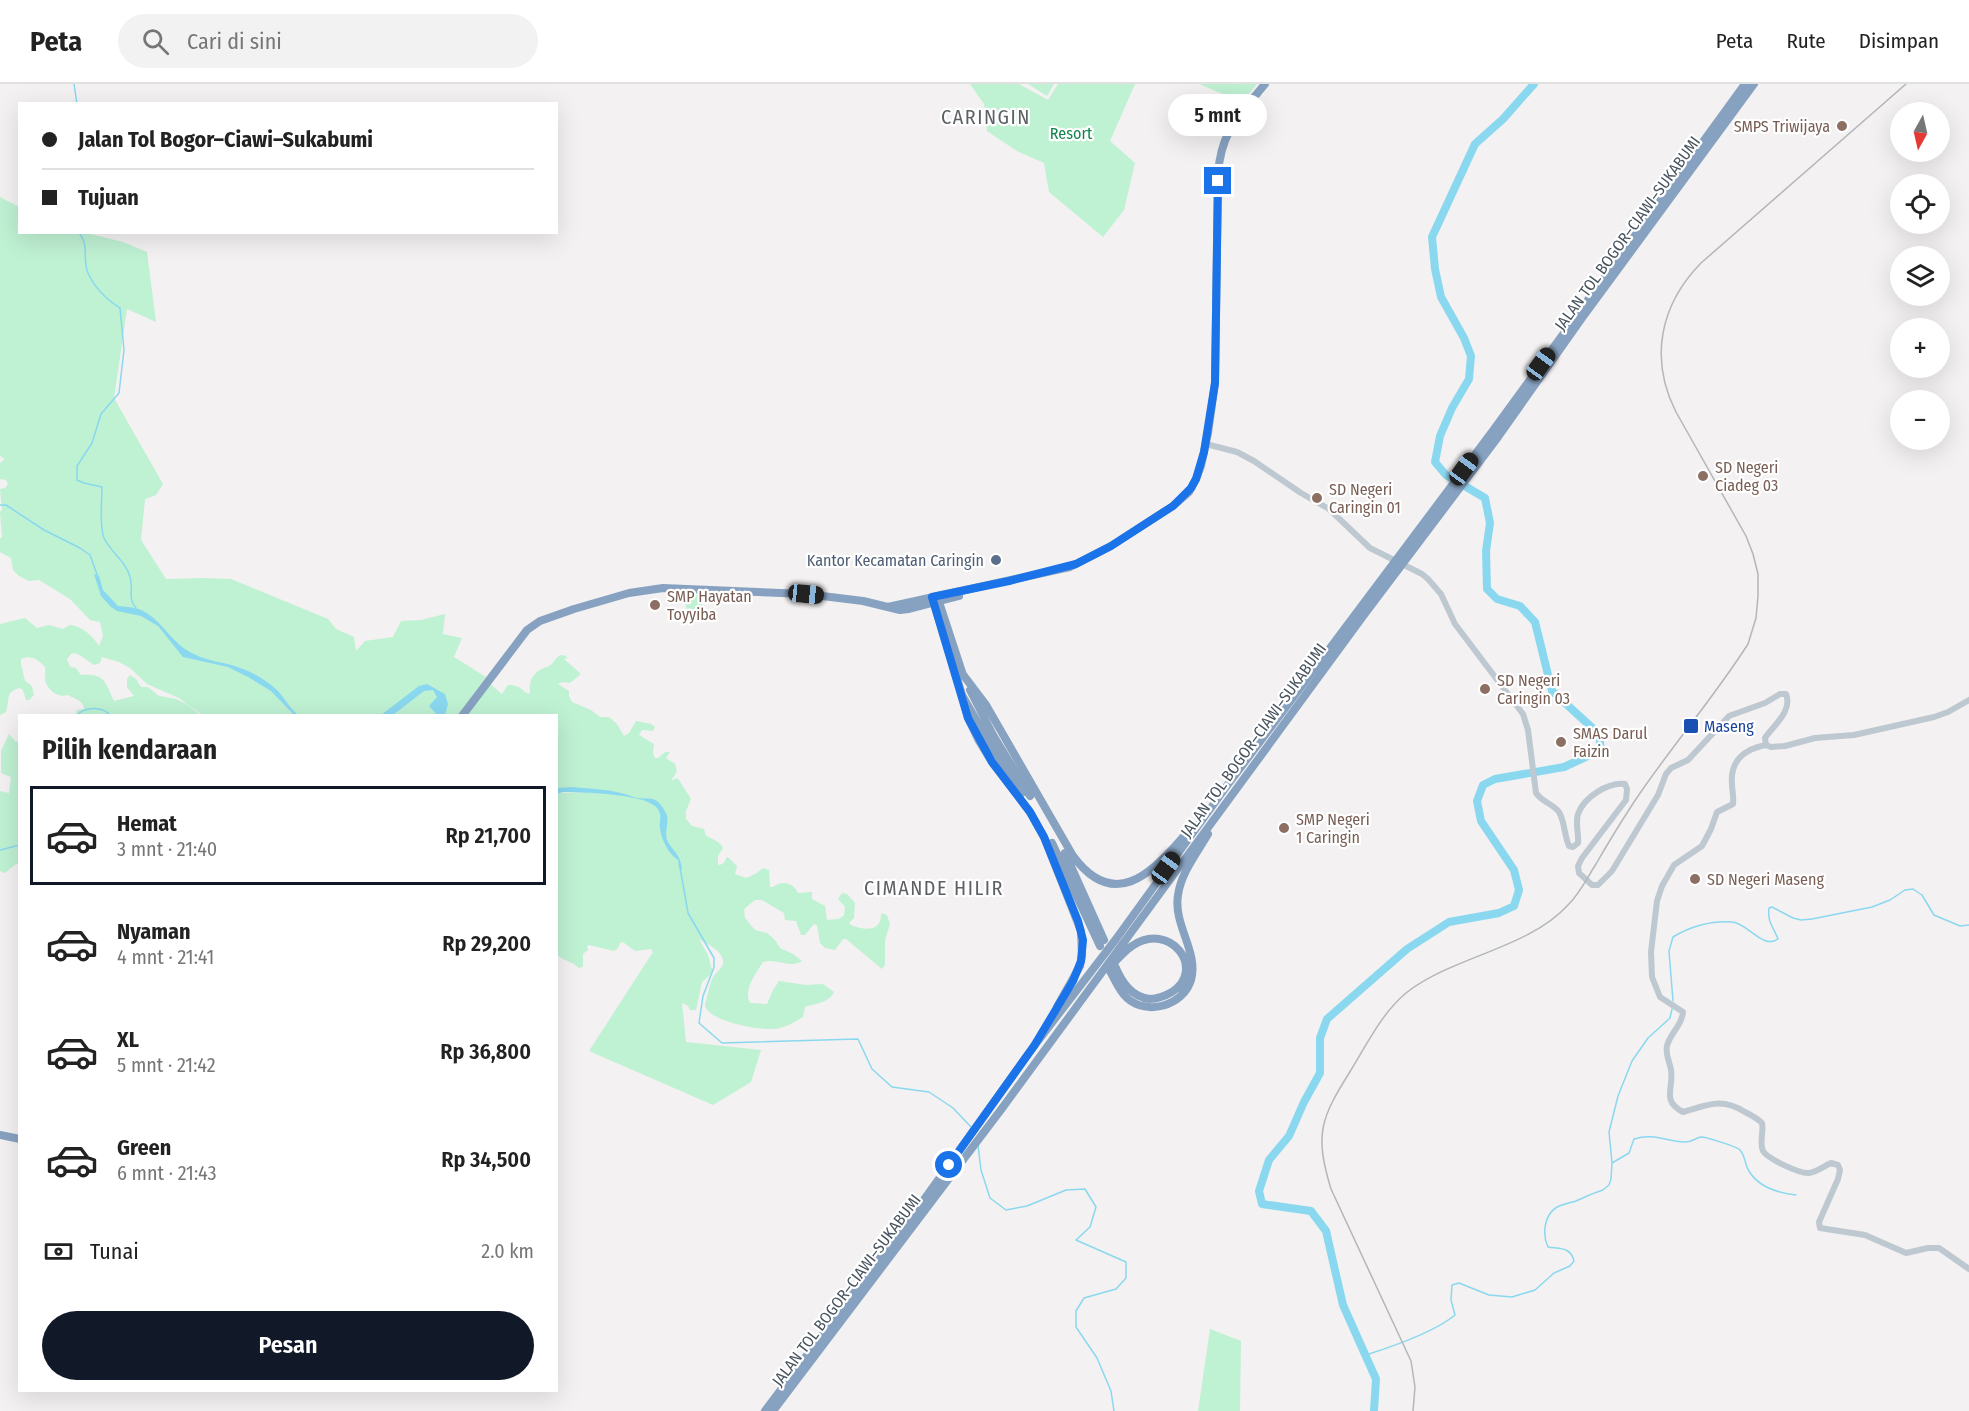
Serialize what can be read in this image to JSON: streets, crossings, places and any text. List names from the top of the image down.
{
  "streets": {
    "highway": ["JALAN TOL BOGOR–CIAWI–SUKABUMI"]
  },
  "districts": ["CARINGIN", "CIMANDE HILIR"],
  "parks": ["Resort"],
  "places": {
    "other": [
      "SMPS Triwijaya",
      "SD Negeri Ciadeg 03",
      "SD Negeri Caringin 01",
      "Kantor Kecamatan Caringin",
      "SMP Hayatan Toyyiba",
      "SD Negeri Caringin 03",
      "SMAS Darul Faizin",
      "SMP Negeri 1 Caringin",
      "SD Negeri Maseng"
    ],
    "transit": ["Maseng"]
  },
  "north": "bottom",
  "page": {
    "header": "Peta",
    "search": "Cari di sini",
    "nav": ["Peta", "Rute", "Disimpan"],
    "bubble": "5 mnt",
    "map_buttons": ["+", "−"],
    "banner": ["Jalan Tol Bogor–Ciawi–Sukabumi", "Tujuan"],
    "heading": "Pilih kendaraan",
    "list": [
      {
        "name": "Hemat",
        "note": "3 mnt · 21:40",
        "value": "Rp 21,700"
      },
      {
        "name": "Nyaman",
        "note": "4 mnt · 21:41",
        "value": "Rp 29,200"
      },
      {
        "name": "XL",
        "note": "5 mnt · 21:42",
        "value": "Rp 36,800"
      },
      {
        "name": "Green",
        "note": "6 mnt · 21:43",
        "value": "Rp 34,500"
      }
    ],
    "pay": ["Tunai", "2.0 km"],
    "buttons": "Pesan"
  }
}
